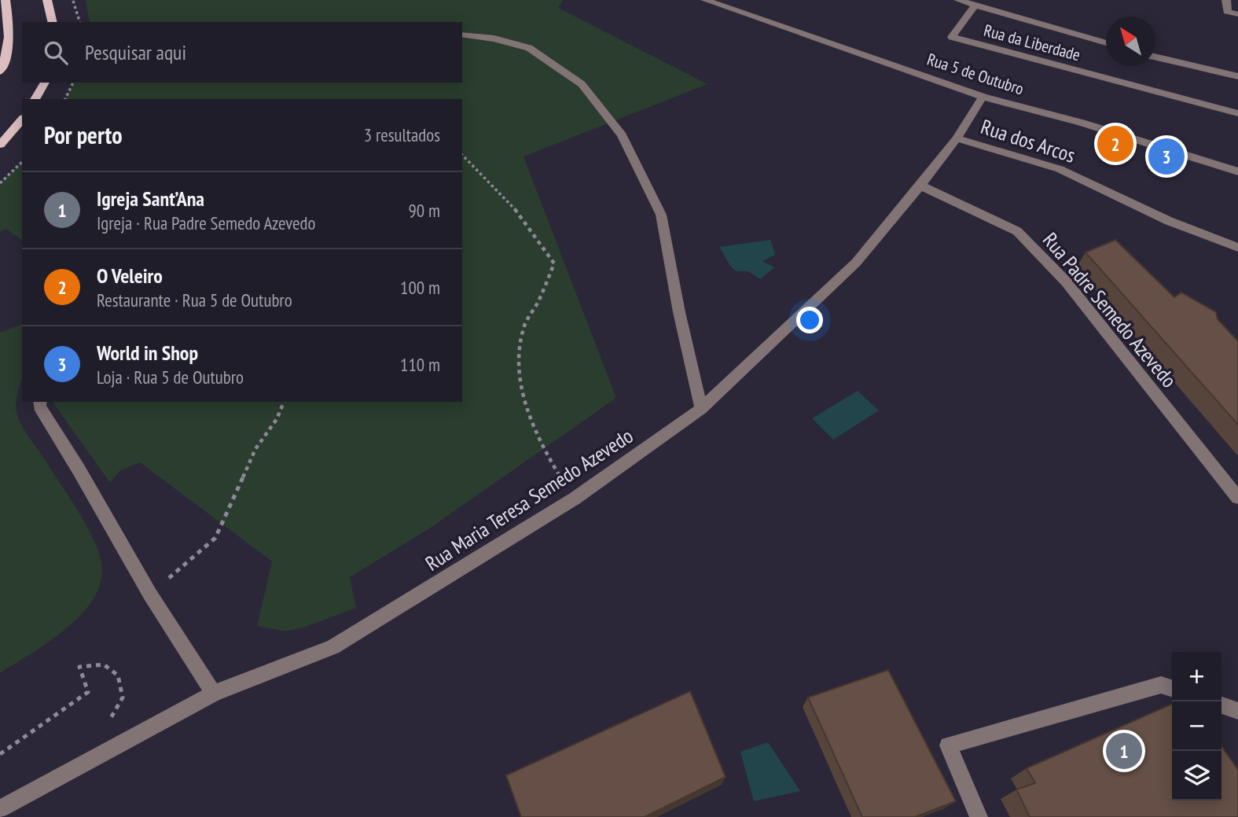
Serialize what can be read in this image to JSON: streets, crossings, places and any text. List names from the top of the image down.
{
  "streets": {
    "street": [
      "Rua da Liberdade",
      "Rua 5 de Outubro",
      "Rua dos Arcos",
      "Rua Padre Semedo Azevedo",
      "Rua Maria Teresa Semedo Azevedo"
    ]
  },
  "crossings": [
    ["Rua 5 de Outubro", "Rua Maria Teresa Semedo Azevedo"],
    ["Rua dos Arcos", "Rua Maria Teresa Semedo Azevedo"],
    ["Rua Padre Semedo Azevedo", "Rua Maria Teresa Semedo Azevedo"]
  ],
  "north": "top left",
  "page": {
    "search": "Pesquisar aqui",
    "heading": ["Por perto", "3 resultados"],
    "pins": ["2", "3", "1"],
    "list": [
      {
        "mark": "1",
        "name": "Igreja Sant’Ana",
        "note": "Igreja · Rua Padre Semedo Azevedo",
        "value": "90 m"
      },
      {
        "mark": "2",
        "name": "O Veleiro",
        "note": "Restaurante · Rua 5 de Outubro",
        "value": "100 m"
      },
      {
        "mark": "3",
        "name": "World in Shop",
        "note": "Loja · Rua 5 de Outubro",
        "value": "110 m"
      }
    ],
    "map_buttons": ["+", "−"]
  }
}
